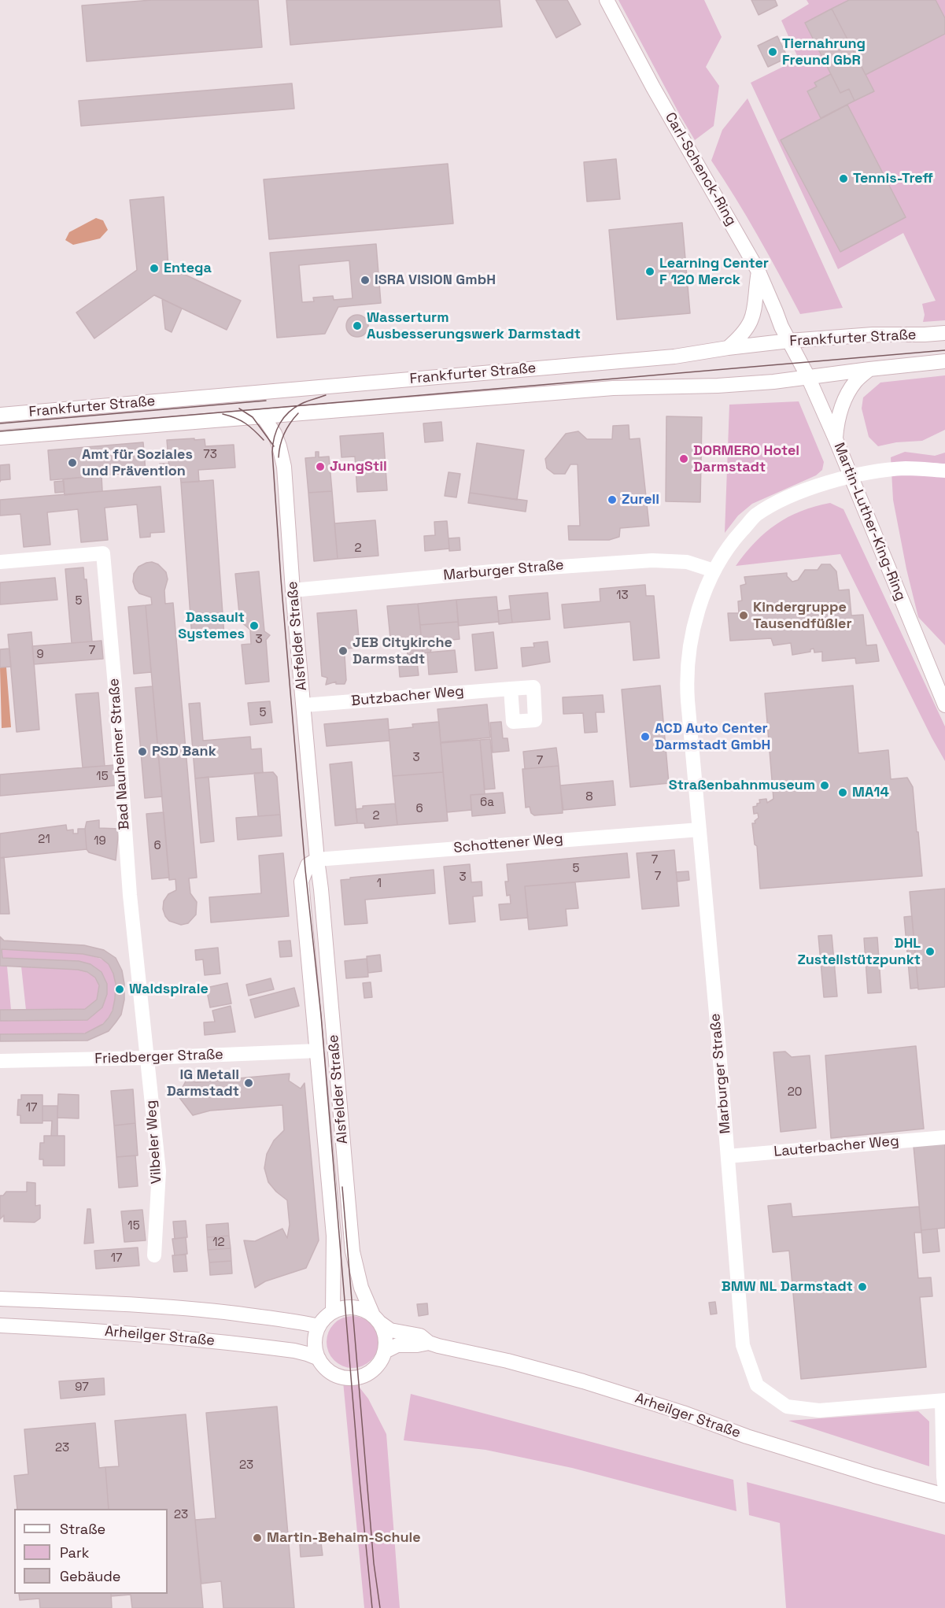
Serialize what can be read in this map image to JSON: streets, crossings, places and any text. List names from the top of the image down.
{
  "streets": {
    "street": [
      "Carl-Schenck-Ring",
      "Frankfurter Straße",
      "Martin-Luther-King-Ring",
      "Marburger Straße",
      "Alsfelder Straße",
      "Butzbacher Weg",
      "Bad Nauheimer Straße",
      "Schottener Weg",
      "Friedberger Straße",
      "Vilbeler Weg",
      "Lauterbacher Weg",
      "Arheilger Straße"
    ]
  },
  "crossings": [
    ["Carl-Schenck-Ring", "Frankfurter Straße"],
    ["Carl-Schenck-Ring", "Martin-Luther-King-Ring"],
    ["Frankfurter Straße", "Martin-Luther-King-Ring"],
    ["Frankfurter Straße", "Alsfelder Straße"],
    ["Martin-Luther-King-Ring", "Marburger Straße"],
    ["Marburger Straße", "Alsfelder Straße"],
    ["Marburger Straße", "Schottener Weg"],
    ["Marburger Straße", "Lauterbacher Weg"],
    ["Alsfelder Straße", "Butzbacher Weg"],
    ["Alsfelder Straße", "Schottener Weg"],
    ["Alsfelder Straße", "Friedberger Straße"],
    ["Alsfelder Straße", "Arheilger Straße"],
    ["Bad Nauheimer Straße", "Friedberger Straße"],
    ["Bad Nauheimer Straße", "Vilbeler Weg"],
    ["Friedberger Straße", "Vilbeler Weg"]
  ],
  "places": [
    "Tiernahrung Freund GbR",
    "Tennis-Treff",
    "Entega",
    "Learning Center F 120 Merck",
    "ISRA VISION GmbH",
    "Wasserturm Ausbesserungswerk Darmstadt",
    "DORMERO Hotel Darmstadt",
    "Amt für Soziales und Prävention",
    "JungStil",
    "Zurell",
    "Kindergruppe Tausendfüßler",
    "Dassault Systemes",
    "JEB Citykirche Darmstadt",
    "ACD Auto Center Darmstadt GmbH",
    "PSD Bank",
    "Straßenbahnmuseum",
    "MA14",
    "DHL Zustellstützpunkt",
    "Waldspirale",
    "IG Metall Darmstadt",
    "BMW NL Darmstadt",
    "Martin-Behaim-Schule"
  ],
  "house_numbers": [
    "73",
    "2",
    "13",
    "5",
    "3",
    "7",
    "9",
    "5",
    "3",
    "7",
    "15",
    "8",
    "6a",
    "6",
    "2",
    "21",
    "19",
    "6",
    "7",
    "5",
    "7",
    "3",
    "1",
    "20",
    "17",
    "15",
    "12",
    "17",
    "97",
    "23",
    "23",
    "23"
  ],
  "legend": ["Straße", "Park", "Gebäude"]
}
